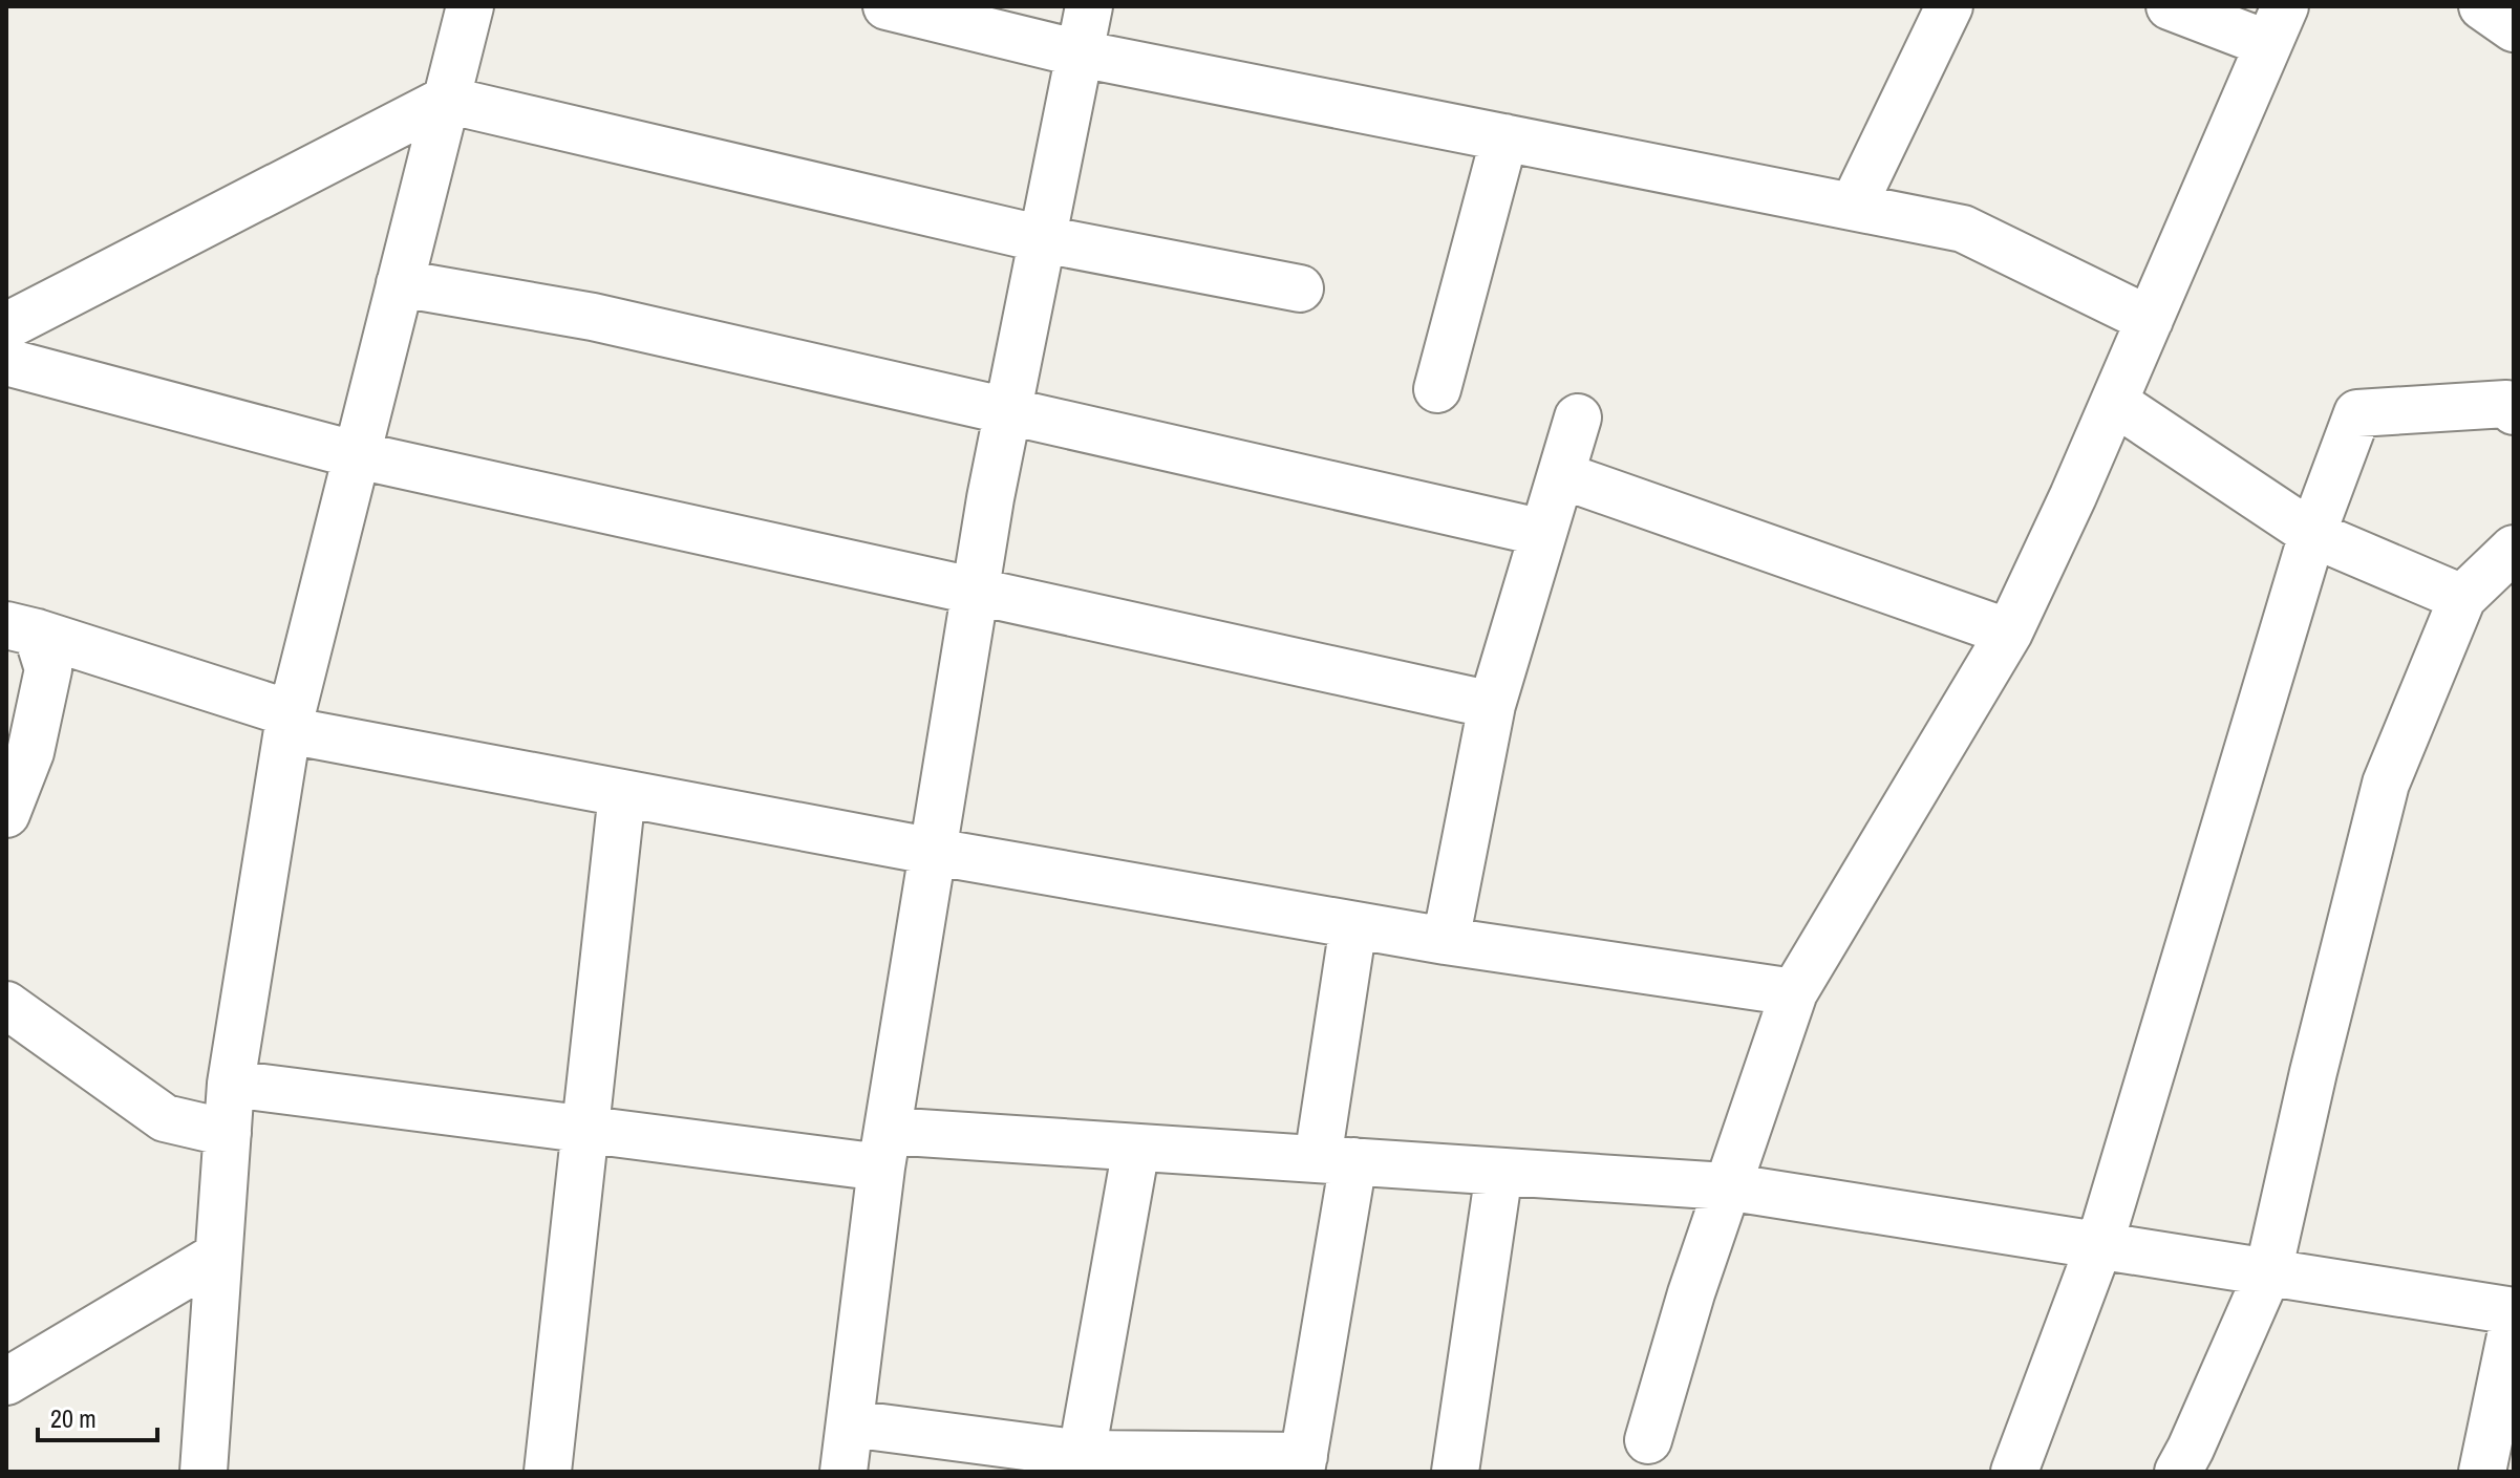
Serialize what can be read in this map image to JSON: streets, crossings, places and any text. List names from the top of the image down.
{
  "scale_bar": "20 m"
}
